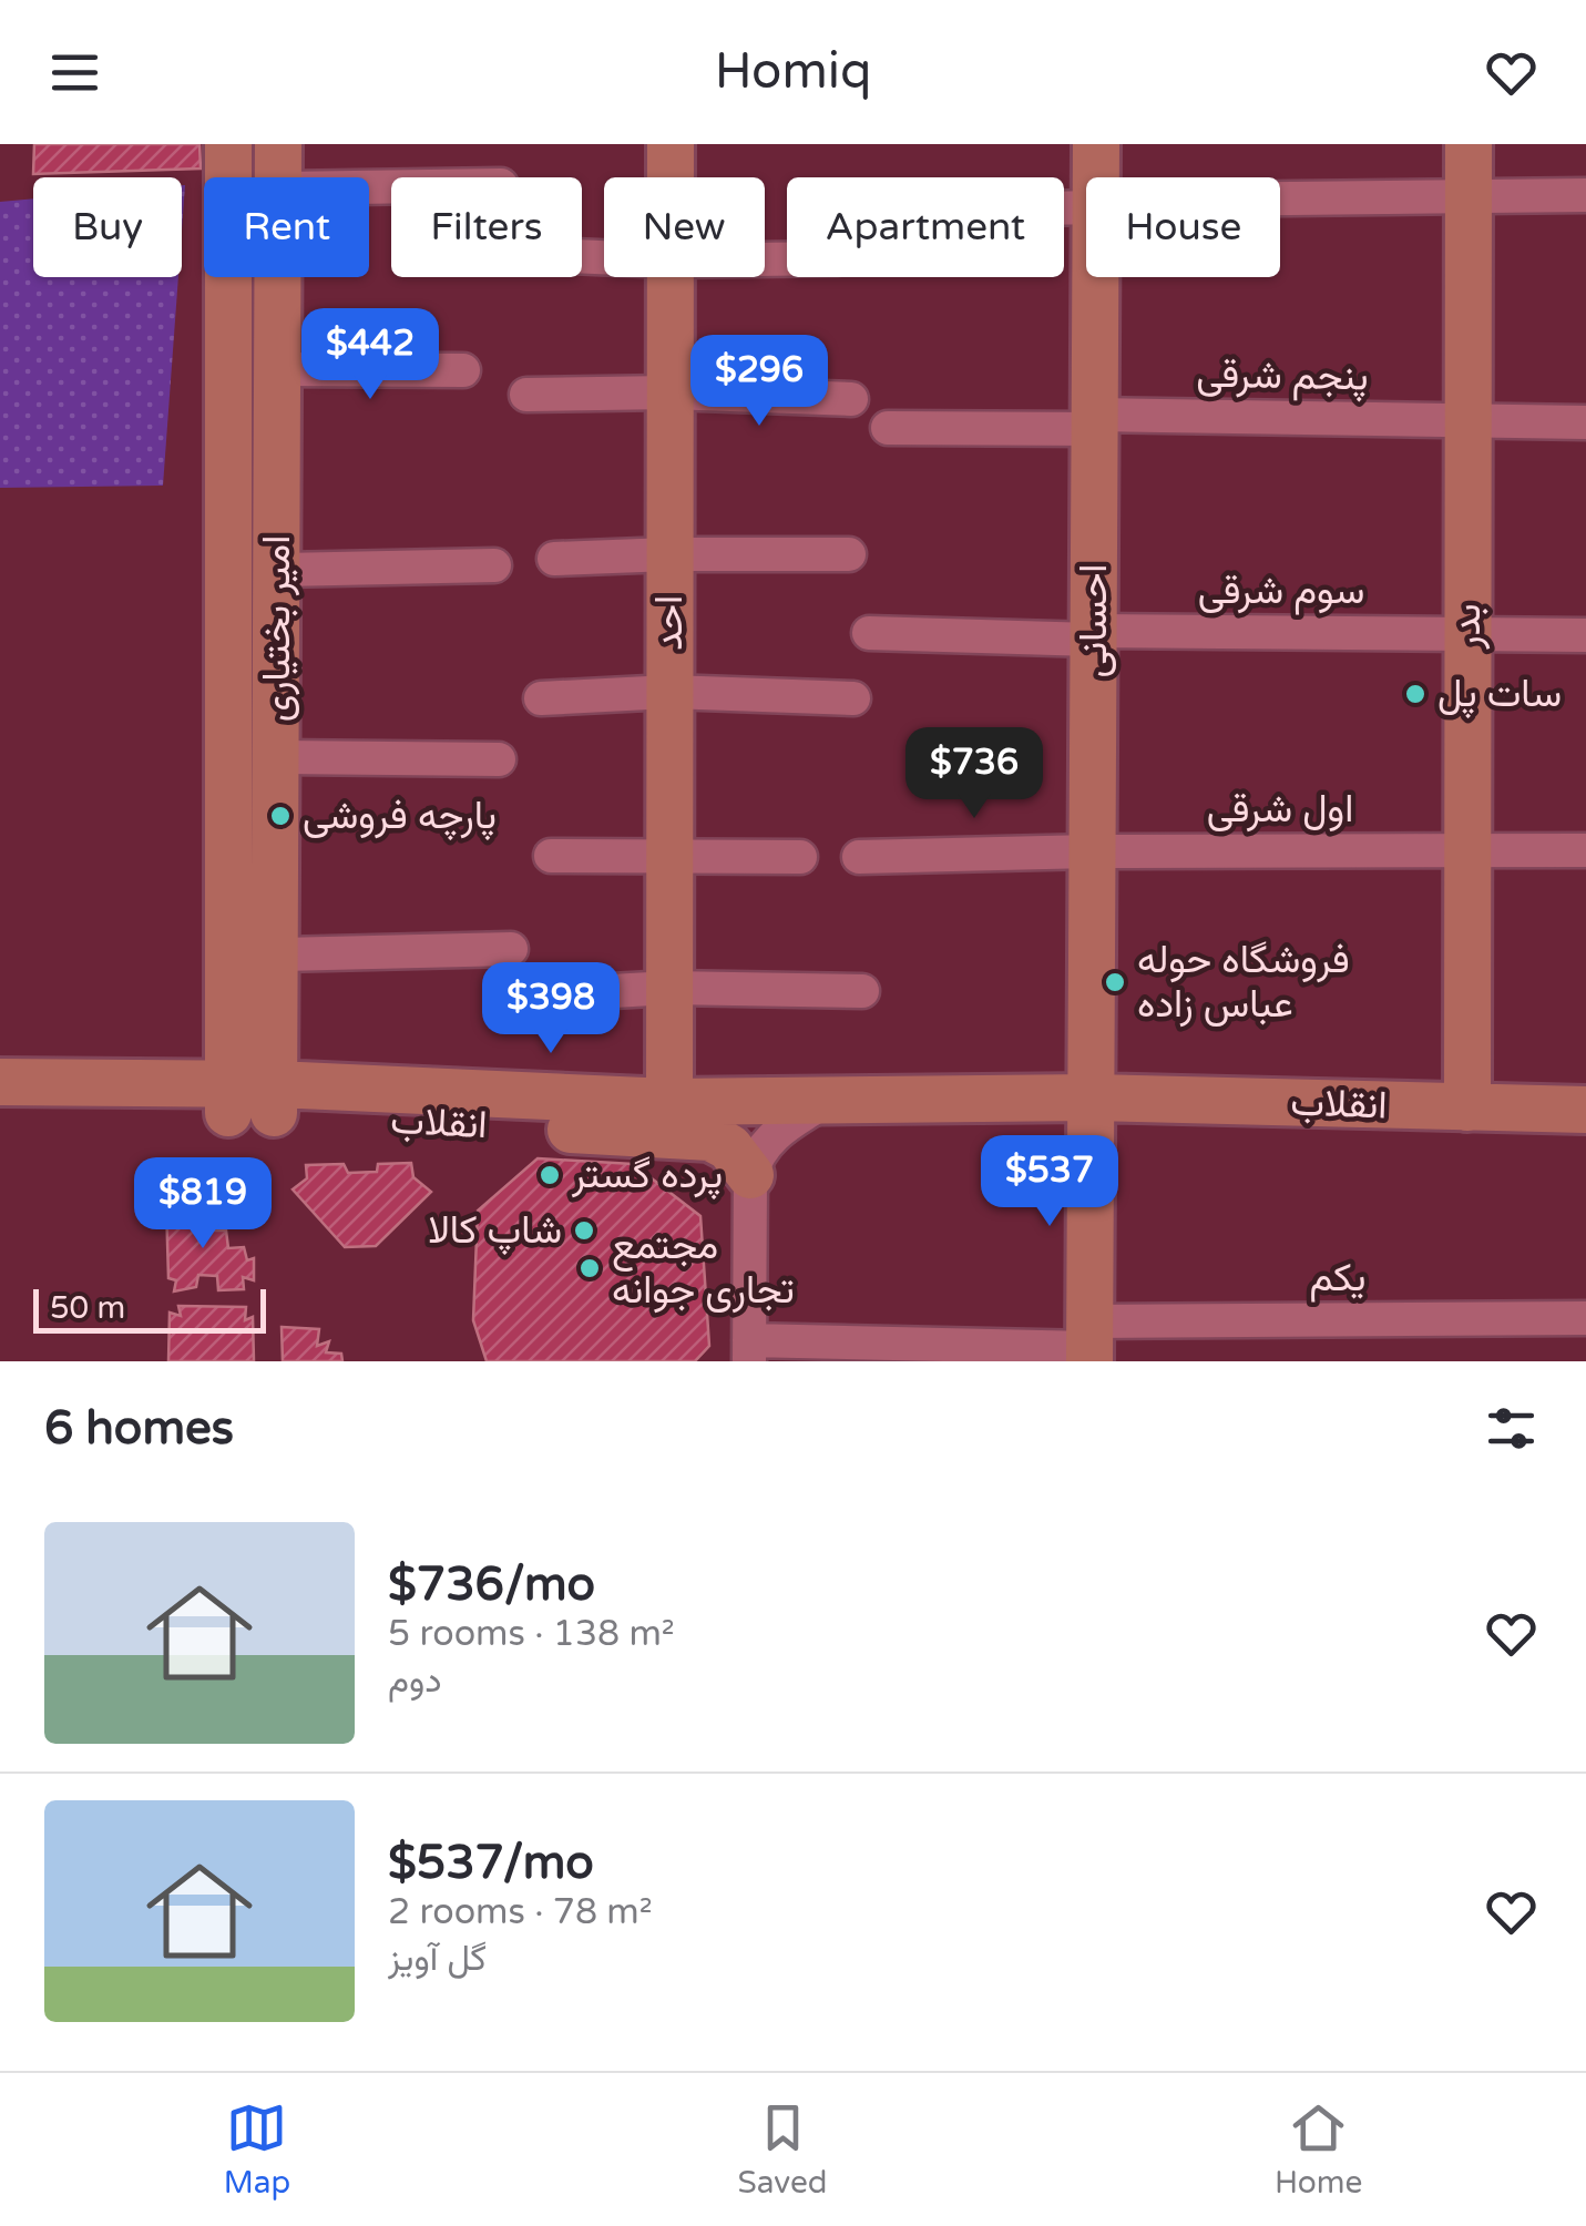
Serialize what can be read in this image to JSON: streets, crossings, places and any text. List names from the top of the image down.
{
  "streets": {
    "street": [
      "پنجم شرقی",
      "سوم شرقی",
      "احسانی",
      "احد",
      "بدر",
      "امیر بختیاری",
      "اول شرقی",
      "انقلاب",
      "یکم"
    ]
  },
  "crossings": [
    ["پنجم شرقی", "احسانی"],
    ["پنجم شرقی", "بدر"],
    ["سوم شرقی", "احسانی"],
    ["سوم شرقی", "بدر"],
    ["احسانی", "اول شرقی"],
    ["احسانی", "انقلاب"],
    ["احسانی", "یکم"],
    ["احد", "انقلاب"],
    ["بدر", "اول شرقی"],
    ["بدر", "انقلاب"],
    ["امیر بختیاری", "انقلاب"]
  ],
  "places": [
    "سات پل",
    "پارچه فروشی",
    "فروشگاه حوله عباس زاده",
    "پرده گستر",
    "شاپ کالا",
    "مجتمع تجاری جوانه"
  ],
  "scale_bar": "50 m",
  "page": {
    "header": "Homiq",
    "chip": [
      "Buy",
      "Rent",
      "Filters",
      "New",
      "Apartment",
      "House"
    ],
    "price": [
      "$442",
      "$296",
      "$736",
      "$398",
      "$537",
      "$819"
    ],
    "scale": "50 m",
    "heading": "6 homes",
    "list": [
      {
        "name": "$736/mo",
        "note": "5 rooms · 138 m² · دوم"
      },
      {
        "name": "$537/mo",
        "note": "2 rooms · 78 m² · گل آویز"
      }
    ],
    "tabs": ["Map", "Saved", "Home"]
  }
}
